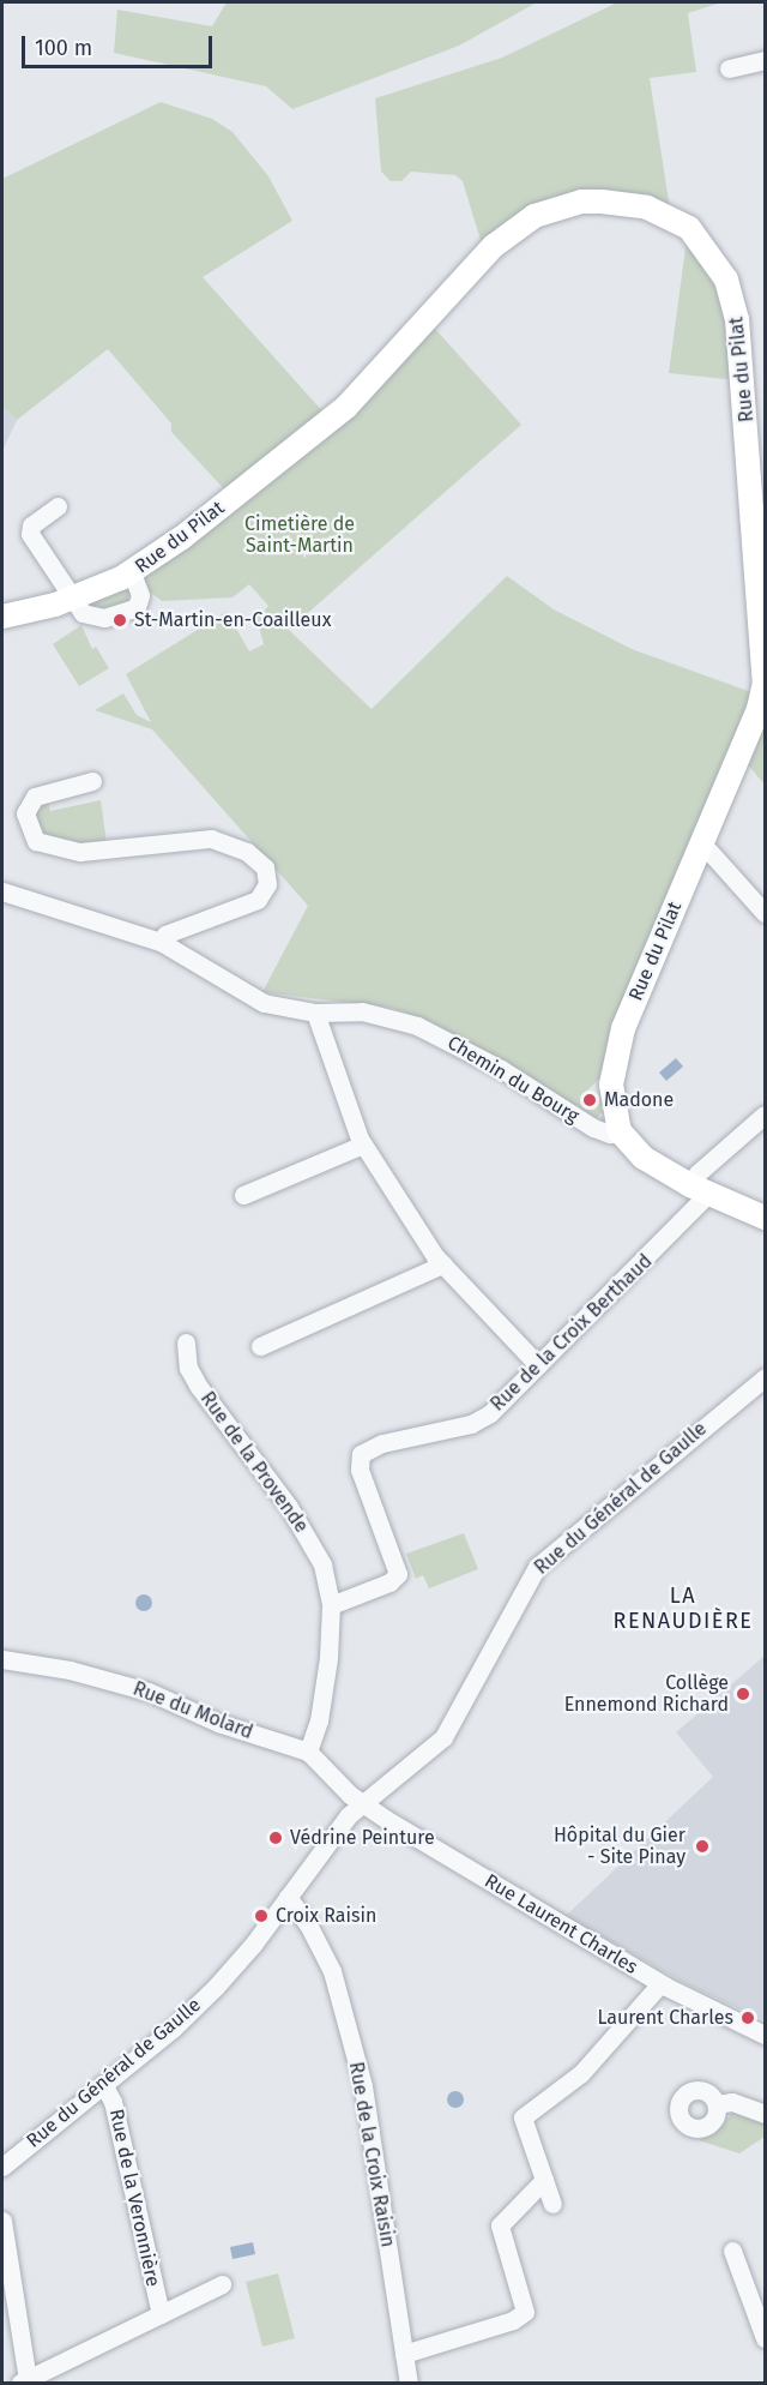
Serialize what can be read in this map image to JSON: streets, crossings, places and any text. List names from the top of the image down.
{
  "streets": {
    "main road": ["Rue du Pilat"],
    "street": [
      "Chemin du Bourg",
      "Rue de la Croix Berthaud",
      "Rue de la Provende",
      "Rue du Général de Gaulle",
      "Rue du Molard",
      "Rue Laurent Charles",
      "Rue de la Croix Raisin",
      "Rue de la Veronnière"
    ]
  },
  "crossings": [
    ["Rue du Pilat", "Chemin du Bourg"],
    ["Rue de la Croix Berthaud", "Rue de la Provende"],
    ["Rue de la Provende", "Rue du Molard"],
    ["Rue du Général de Gaulle", "Rue du Molard"],
    ["Rue du Général de Gaulle", "Rue Laurent Charles"],
    ["Rue du Général de Gaulle", "Rue de la Croix Raisin"],
    ["Rue du Général de Gaulle", "Rue de la Veronnière"],
    ["Rue du Molard", "Rue Laurent Charles"]
  ],
  "districts": ["LA RENAUDIÈRE"],
  "parks": ["Cimetière de Saint-Martin"],
  "places": [
    "St-Martin-en-Coailleux",
    "Madone",
    "Collège Ennemond Richard",
    "Védrine Peinture",
    "Hôpital du Gier - Site Pinay",
    "Croix Raisin",
    "Laurent Charles"
  ],
  "scale_bar": "100 m"
}
